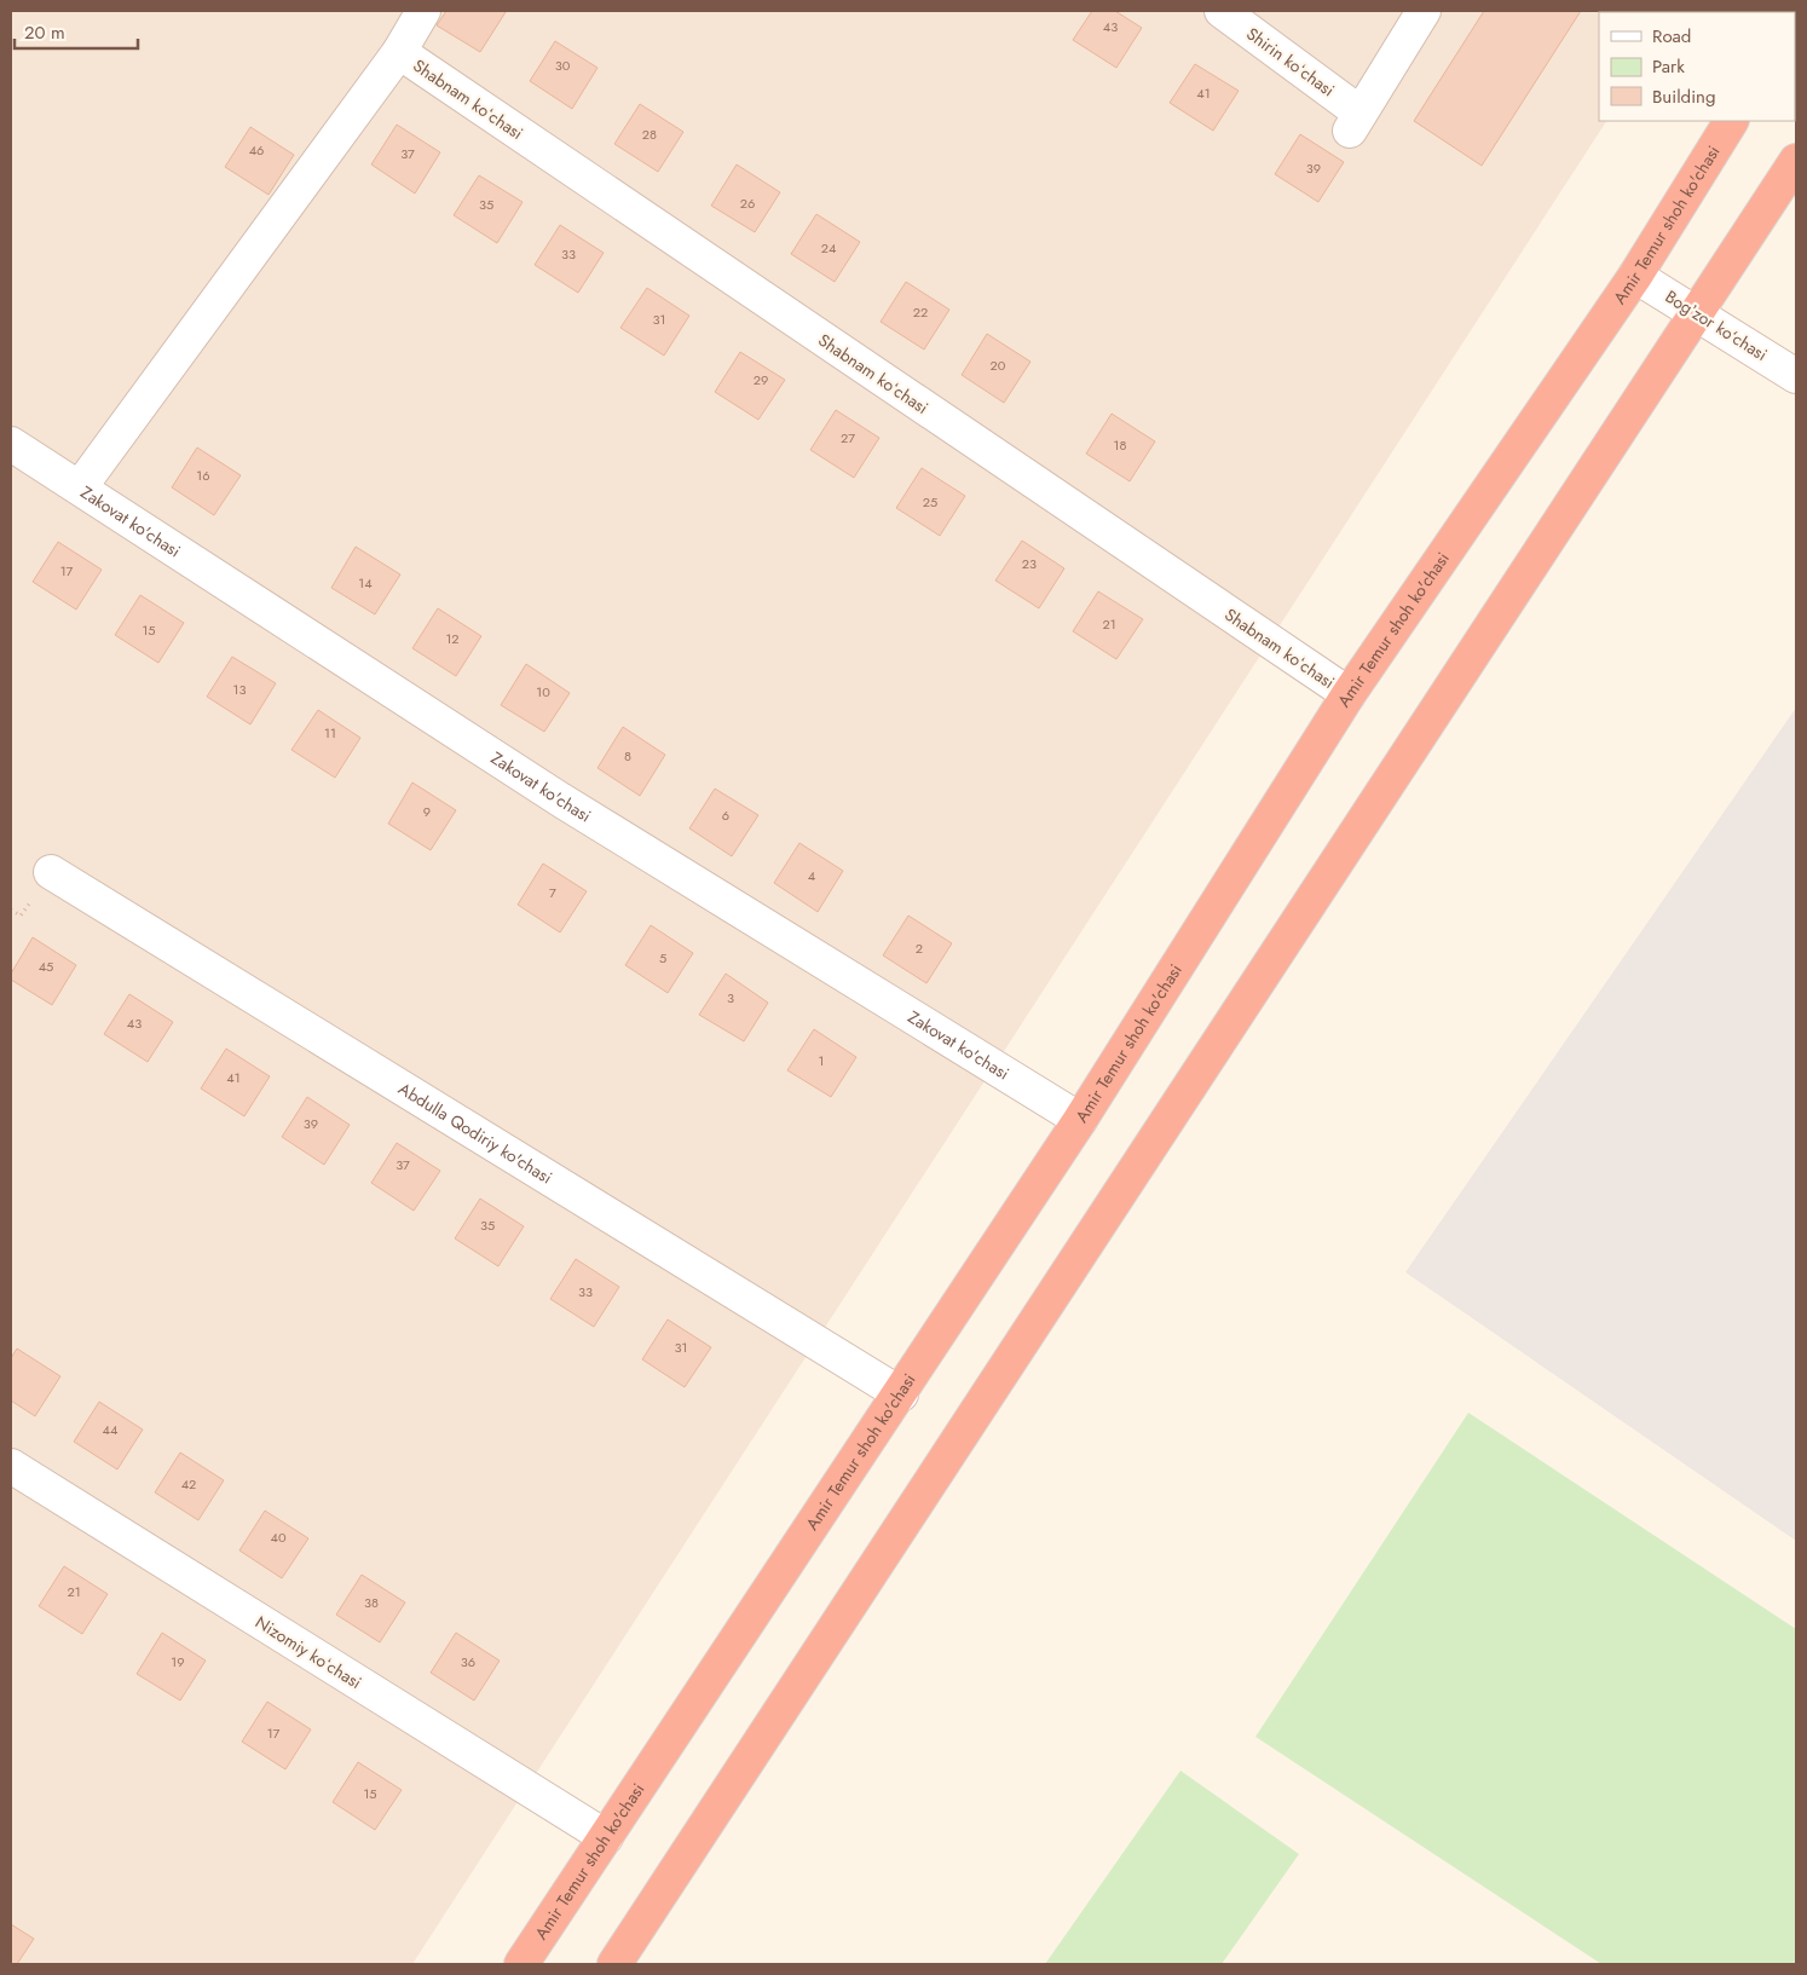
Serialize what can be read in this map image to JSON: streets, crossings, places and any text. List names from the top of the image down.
{
  "streets": {
    "highway": ["Amir Temur shoh ko'chasi"],
    "street": [
      "Shirin koʻchasi",
      "Shabnam koʻchasi",
      "Bogʼzor ko‘chasi",
      "Zakovat ko'chasi",
      "Abdulla Qodiriy ko'chasi",
      "Nizomiy koʻchasi"
    ]
  },
  "crossings": [
    ["Shabnam koʻchasi", "Amir Temur shoh ko'chasi"],
    ["Amir Temur shoh ko'chasi", "Bogʼzor ko‘chasi"],
    ["Amir Temur shoh ko'chasi", "Zakovat ko'chasi"],
    ["Amir Temur shoh ko'chasi", "Abdulla Qodiriy ko'chasi"],
    ["Amir Temur shoh ko'chasi", "Nizomiy koʻchasi"]
  ],
  "house_numbers": [
    "43",
    "30",
    "41",
    "28",
    "46",
    "37",
    "39",
    "26",
    "35",
    "24",
    "33",
    "22",
    "31",
    "20",
    "29",
    "27",
    "18",
    "16",
    "25",
    "23",
    "17",
    "14",
    "21",
    "15",
    "12",
    "13",
    "10",
    "11",
    "8",
    "9",
    "6",
    "4",
    "7",
    "2",
    "5",
    "45",
    "3",
    "43",
    "1",
    "41",
    "39",
    "37",
    "35",
    "33",
    "31",
    "44",
    "42",
    "40",
    "21",
    "38",
    "19",
    "36",
    "17",
    "15"
  ],
  "legend": ["Road", "Park", "Building"],
  "scale_bar": "20 m"
}
